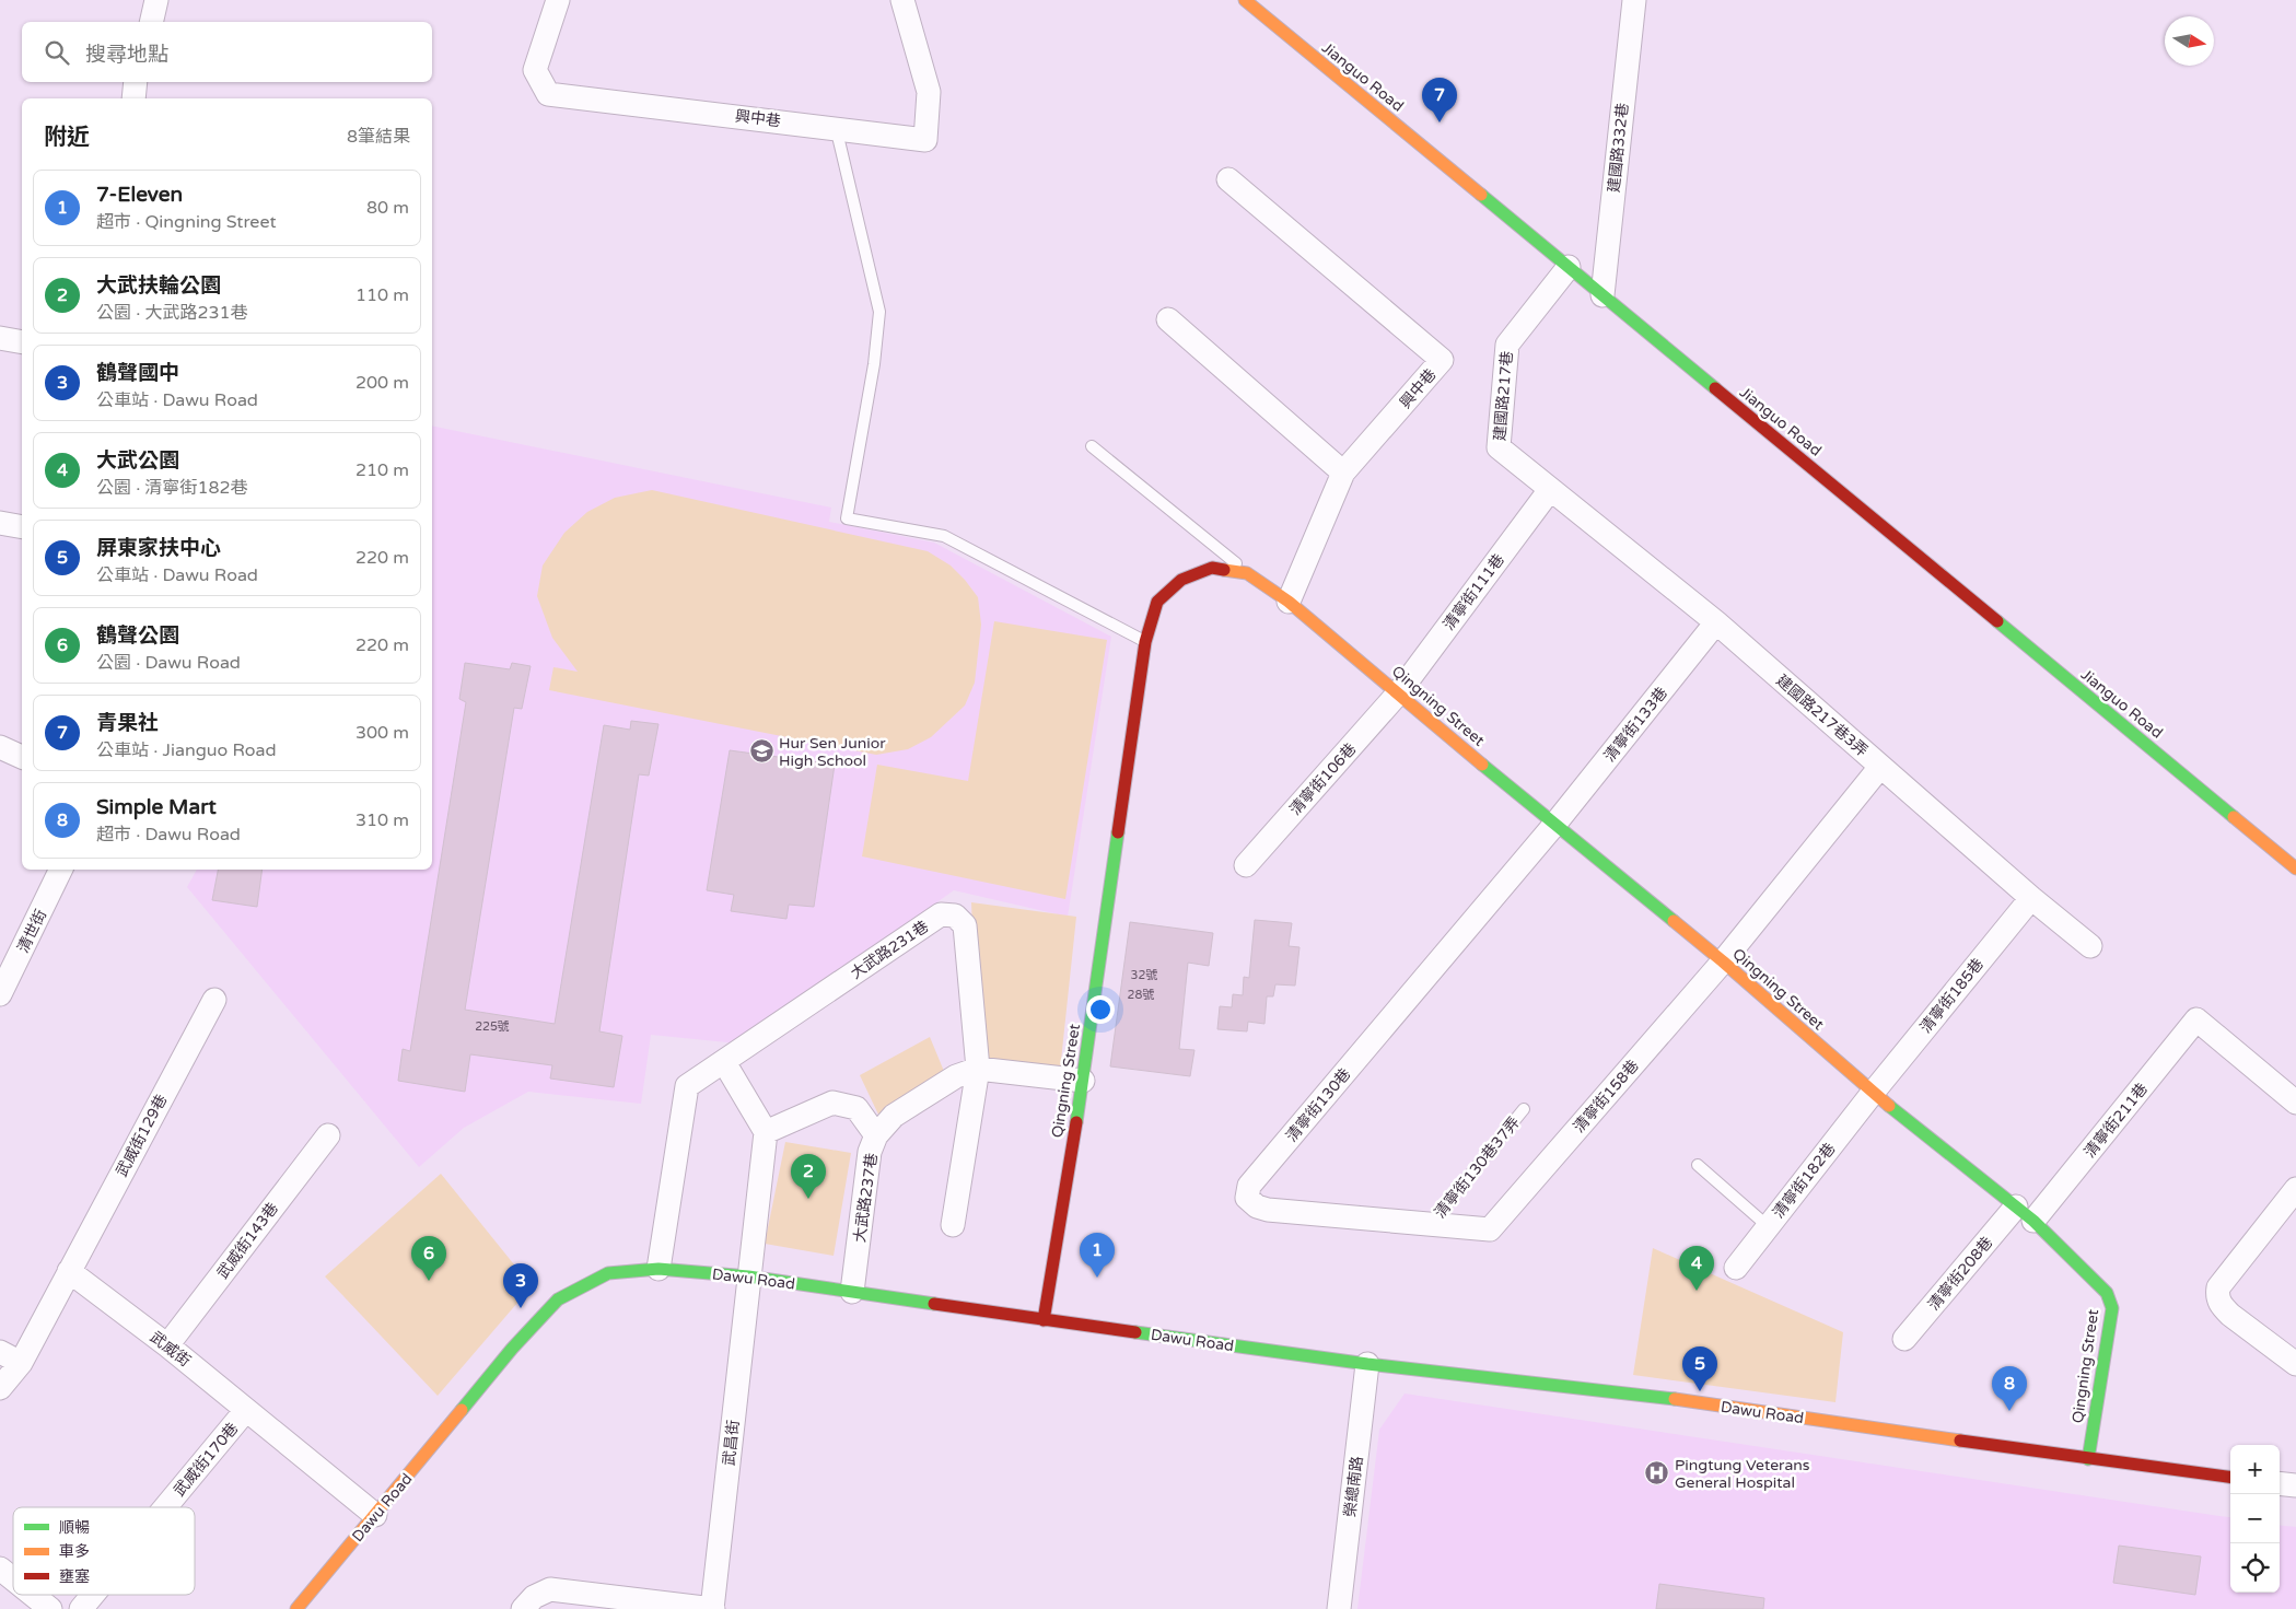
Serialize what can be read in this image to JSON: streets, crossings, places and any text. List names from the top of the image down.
{
  "streets": {
    "street": [
      "Jianguo Road",
      "興中巷",
      "建國路332巷",
      "建國路217巷",
      "清寧街111巷",
      "Qingning Street",
      "建國路217巷3弄",
      "清寧街133巷",
      "清寧街106巷",
      "清世街",
      "大武路231巷",
      "清寧街185巷",
      "清寧街158巷",
      "清寧街130巷",
      "清寧街211巷",
      "武威街129巷",
      "清寧街182巷",
      "大武路237巷",
      "武威街143巷",
      "清寧街208巷",
      "Dawu Road",
      "武威街",
      "武昌街",
      "武威街170巷",
      "榮總南路"
    ],
    "lane": ["清寧街130巷37弄"]
  },
  "crossings": [
    ["Jianguo Road", "建國路332巷"],
    ["Jianguo Road", "建國路217巷"],
    ["興中巷", "Qingning Street"],
    ["建國路217巷", "清寧街111巷"],
    ["建國路217巷", "建國路217巷3弄"],
    ["清寧街111巷", "Qingning Street"],
    ["清寧街111巷", "建國路217巷3弄"],
    ["清寧街111巷", "清寧街106巷"],
    ["Qingning Street", "清寧街133巷"],
    ["Qingning Street", "清寧街106巷"],
    ["Qingning Street", "清寧街185巷"],
    ["Qingning Street", "清寧街158巷"],
    ["Qingning Street", "清寧街130巷"],
    ["Qingning Street", "清寧街211巷"],
    ["Qingning Street", "清寧街182巷"],
    ["Qingning Street", "大武路237巷"],
    ["Qingning Street", "清寧街208巷"],
    ["Qingning Street", "Dawu Road"],
    ["建國路217巷3弄", "清寧街133巷"],
    ["建國路217巷3弄", "清寧街185巷"],
    ["建國路217巷3弄", "清寧街158巷"],
    ["清寧街133巷", "清寧街130巷"],
    ["大武路231巷", "大武路237巷"],
    ["大武路231巷", "Dawu Road"],
    ["清寧街185巷", "清寧街182巷"],
    ["清寧街158巷", "清寧街130巷"],
    ["清寧街130巷", "清寧街130巷37弄"],
    ["清寧街211巷", "清寧街208巷"],
    ["武威街129巷", "武威街"],
    ["大武路237巷", "Dawu Road"],
    ["武威街143巷", "武威街"],
    ["Dawu Road", "武威街"],
    ["Dawu Road", "武昌街"],
    ["Dawu Road", "榮總南路"],
    ["武威街", "武威街170巷"]
  ],
  "places": {
    "school or university": ["Hur Sen Junior High School"],
    "hospital": ["Pingtung Veterans General Hospital"]
  },
  "house_numbers": ["32號", "28號", "225號"],
  "legend": ["順暢", "車多", "壅塞"],
  "north": "right",
  "page": {
    "search": "搜尋地點",
    "pins": [
      "7",
      "2",
      "1",
      "6",
      "4",
      "3",
      "5",
      "8"
    ],
    "heading": ["附近", "8筆結果"],
    "list": [
      {
        "mark": "1",
        "name": "7-Eleven",
        "note": "超市 · Qingning Street",
        "value": "80 m"
      },
      {
        "mark": "2",
        "name": "大武扶輪公園",
        "note": "公園 · 大武路231巷",
        "value": "110 m"
      },
      {
        "mark": "3",
        "name": "鶴聲國中",
        "note": "公車站 · Dawu Road",
        "value": "200 m"
      },
      {
        "mark": "4",
        "name": "大武公園",
        "note": "公園 · 清寧街182巷",
        "value": "210 m"
      },
      {
        "mark": "5",
        "name": "屏東家扶中心",
        "note": "公車站 · Dawu Road",
        "value": "220 m"
      },
      {
        "mark": "6",
        "name": "鶴聲公園",
        "note": "公園 · Dawu Road",
        "value": "220 m"
      },
      {
        "mark": "7",
        "name": "青果社",
        "note": "公車站 · Jianguo Road",
        "value": "300 m"
      },
      {
        "mark": "8",
        "name": "Simple Mart",
        "note": "超市 · Dawu Road",
        "value": "310 m"
      }
    ],
    "map_buttons": ["+", "−"]
  }
}
